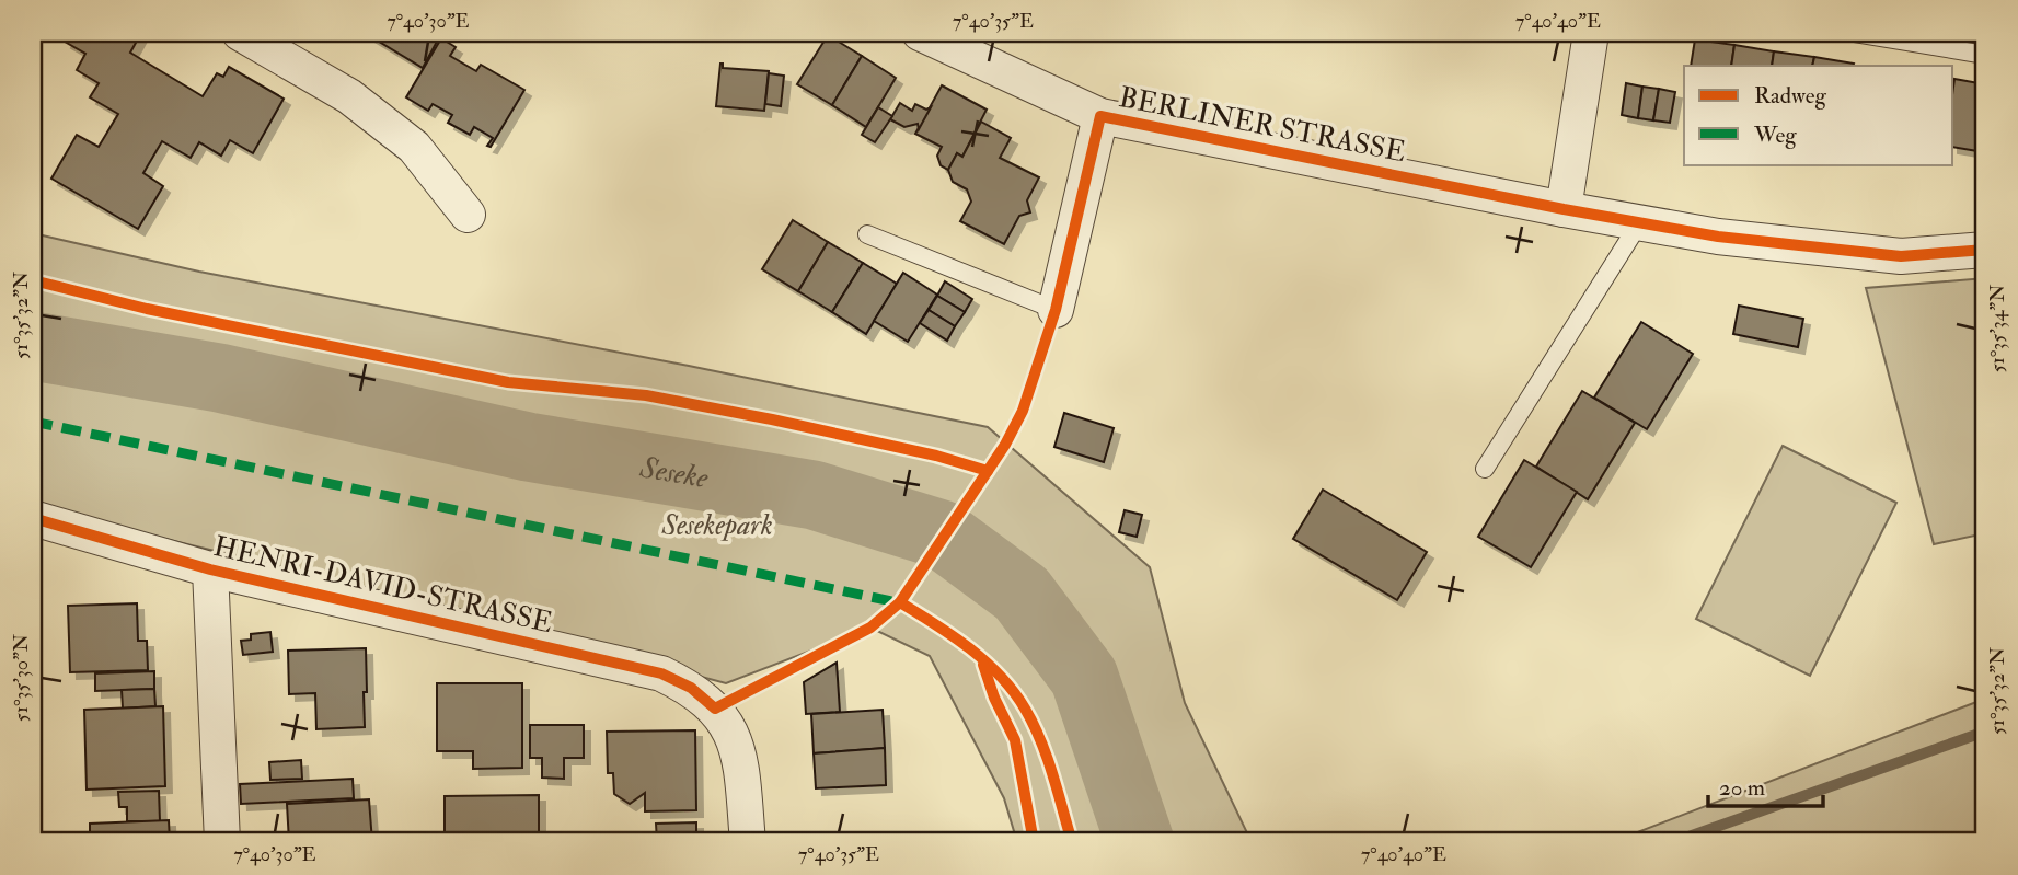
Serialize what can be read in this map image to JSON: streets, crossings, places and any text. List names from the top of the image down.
{
  "streets": {
    "street": ["BERLINER STRASSE", "HENRI-DAVID-STRASSE"]
  },
  "water": ["Seseke"],
  "parks": ["Sesekepark"],
  "legend": ["Radweg", "Weg"],
  "scale_bar": "20 m",
  "coordinates": [
    "7°40'30\"E",
    "7°40'35\"E",
    "7°40'40\"E",
    "51°35'32\"N",
    "51°35'34\"N",
    "51°35'30\"N"
  ]
}
